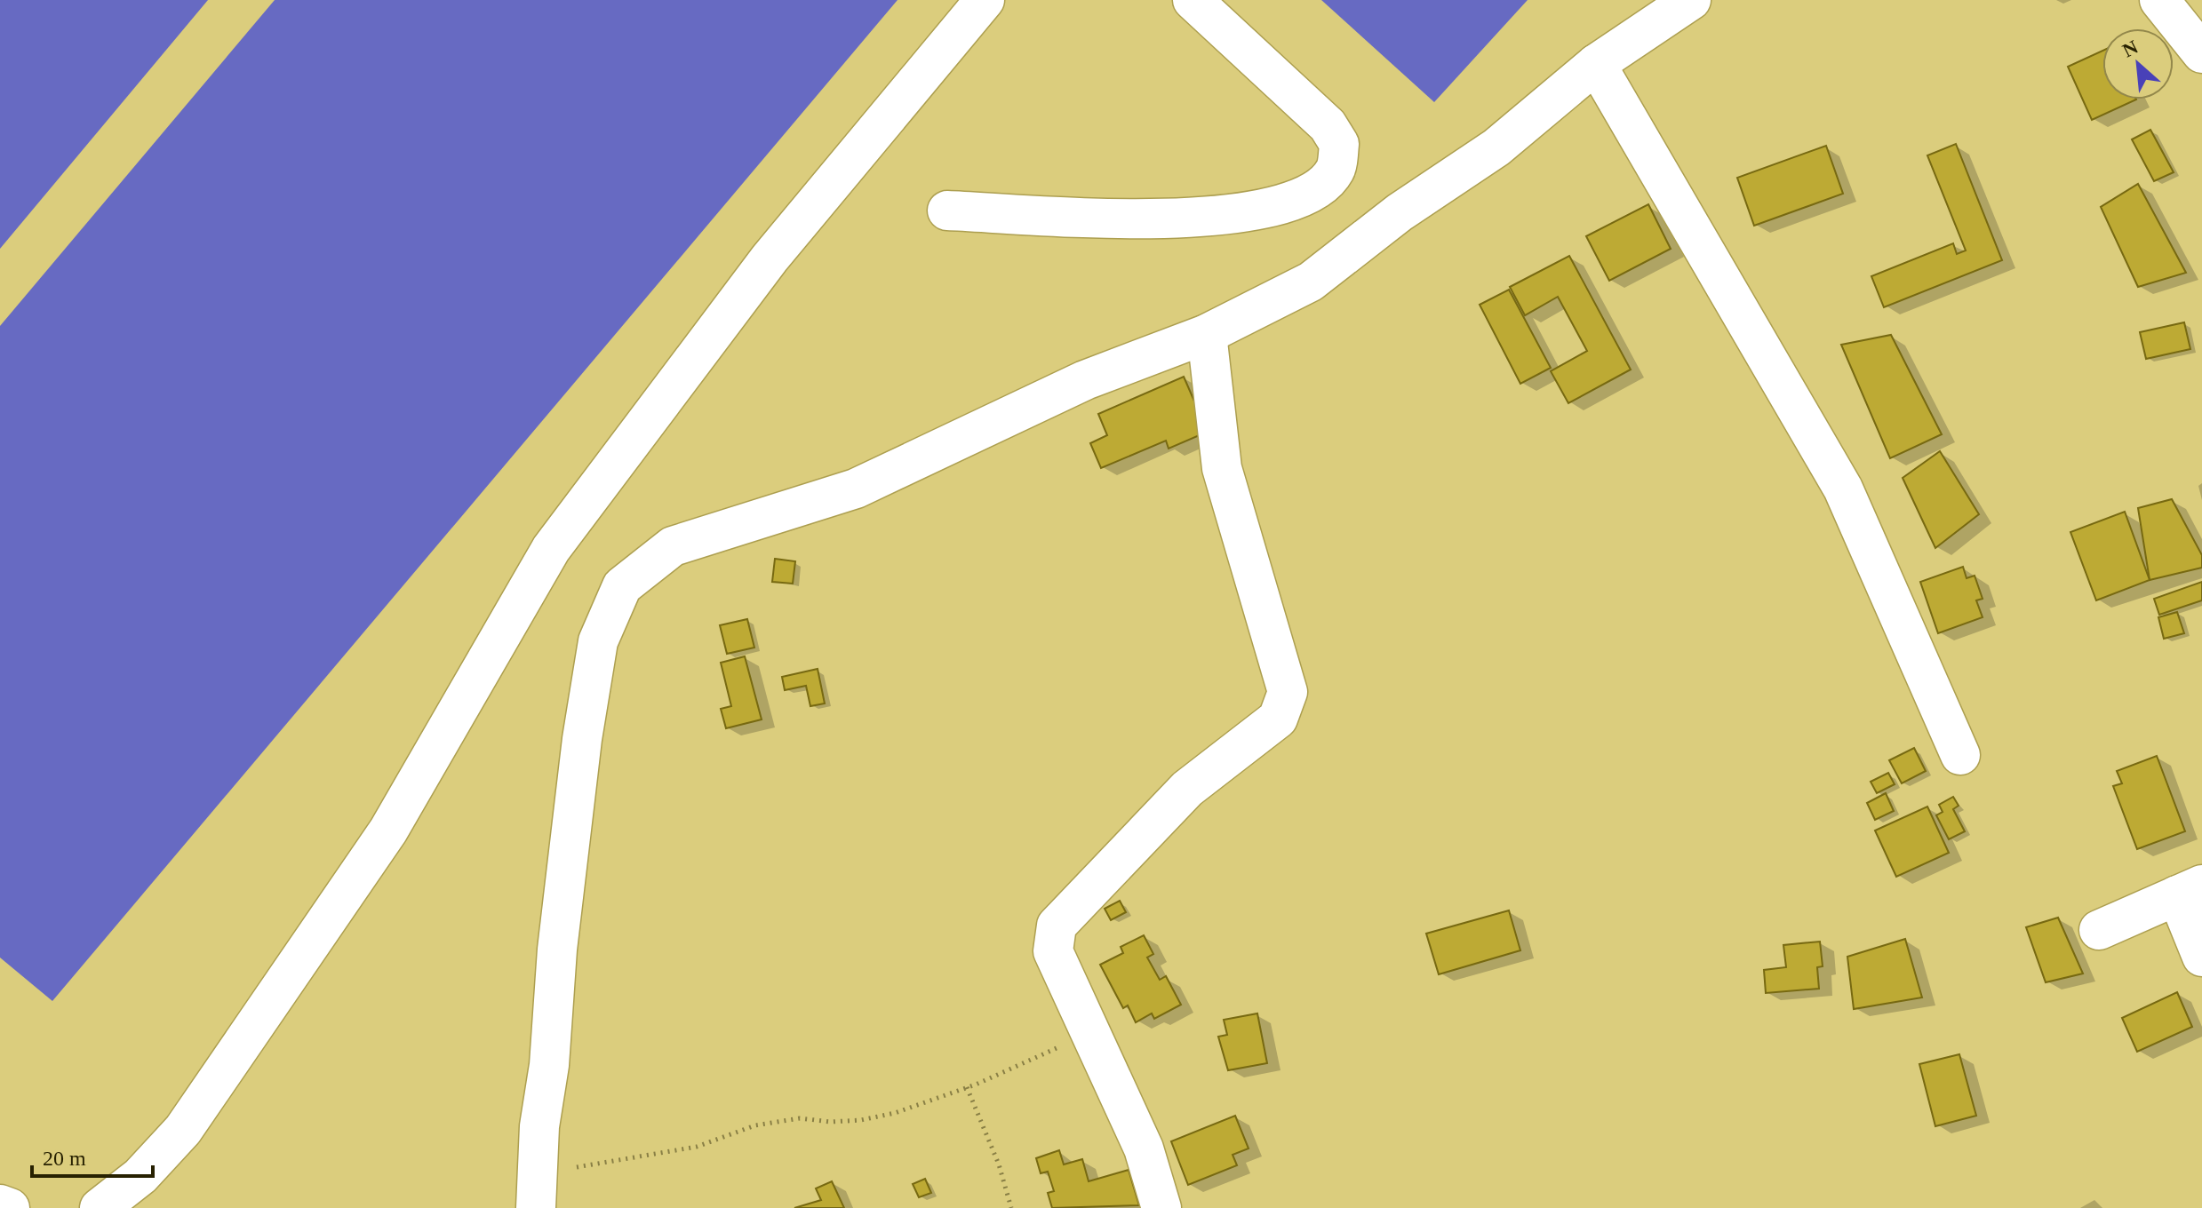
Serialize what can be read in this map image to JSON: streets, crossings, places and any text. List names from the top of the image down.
{
  "scale_bar": "20 m",
  "north": "top left"
}
